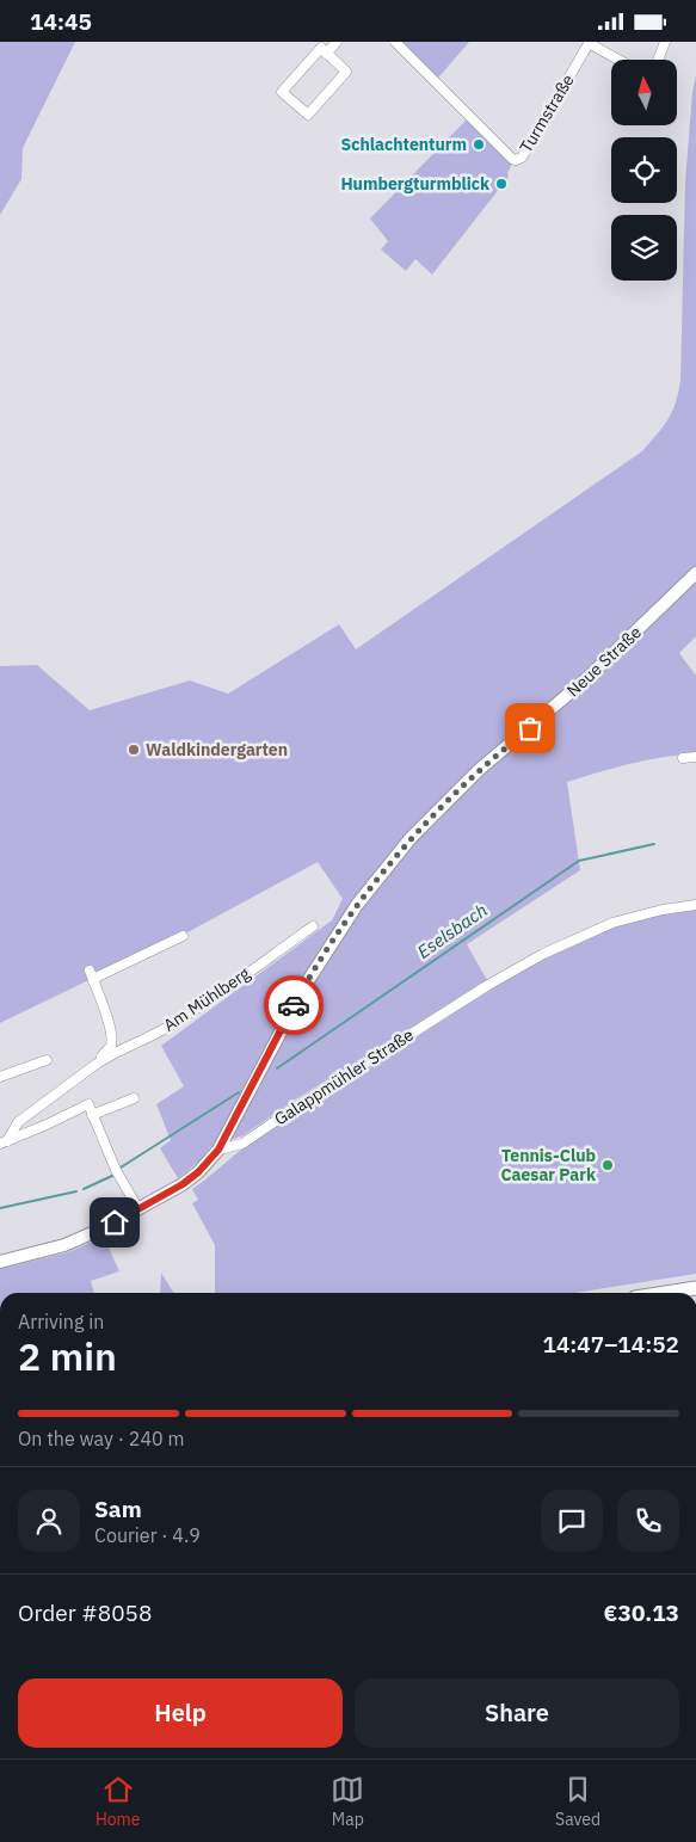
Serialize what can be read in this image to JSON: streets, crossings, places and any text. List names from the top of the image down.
{
  "streets": {
    "main road": ["Neue Straße"],
    "street": ["Turmstraße", "Am Mühlberg", "Galappmühler Straße"]
  },
  "crossings": [
    ["Neue Straße", "Galappmühler Straße"]
  ],
  "water": ["Eselsbach"],
  "places": [
    "Schlachtenturm",
    "Humbergturmblick",
    "Waldkindergarten",
    "Tennis-Club Caesar Park"
  ],
  "north": "top",
  "page": {
    "status": "14:45",
    "heading": ["2 min", "Arriving in", "14:47–14:52"],
    "panel": [
      "Sam",
      "Courier · 4.9",
      "Order #8058",
      "€30.13"
    ],
    "bar": "On the way · 240 m",
    "buttons": ["Help", "Share"],
    "tabs": ["Home", "Map", "Saved"]
  }
}
